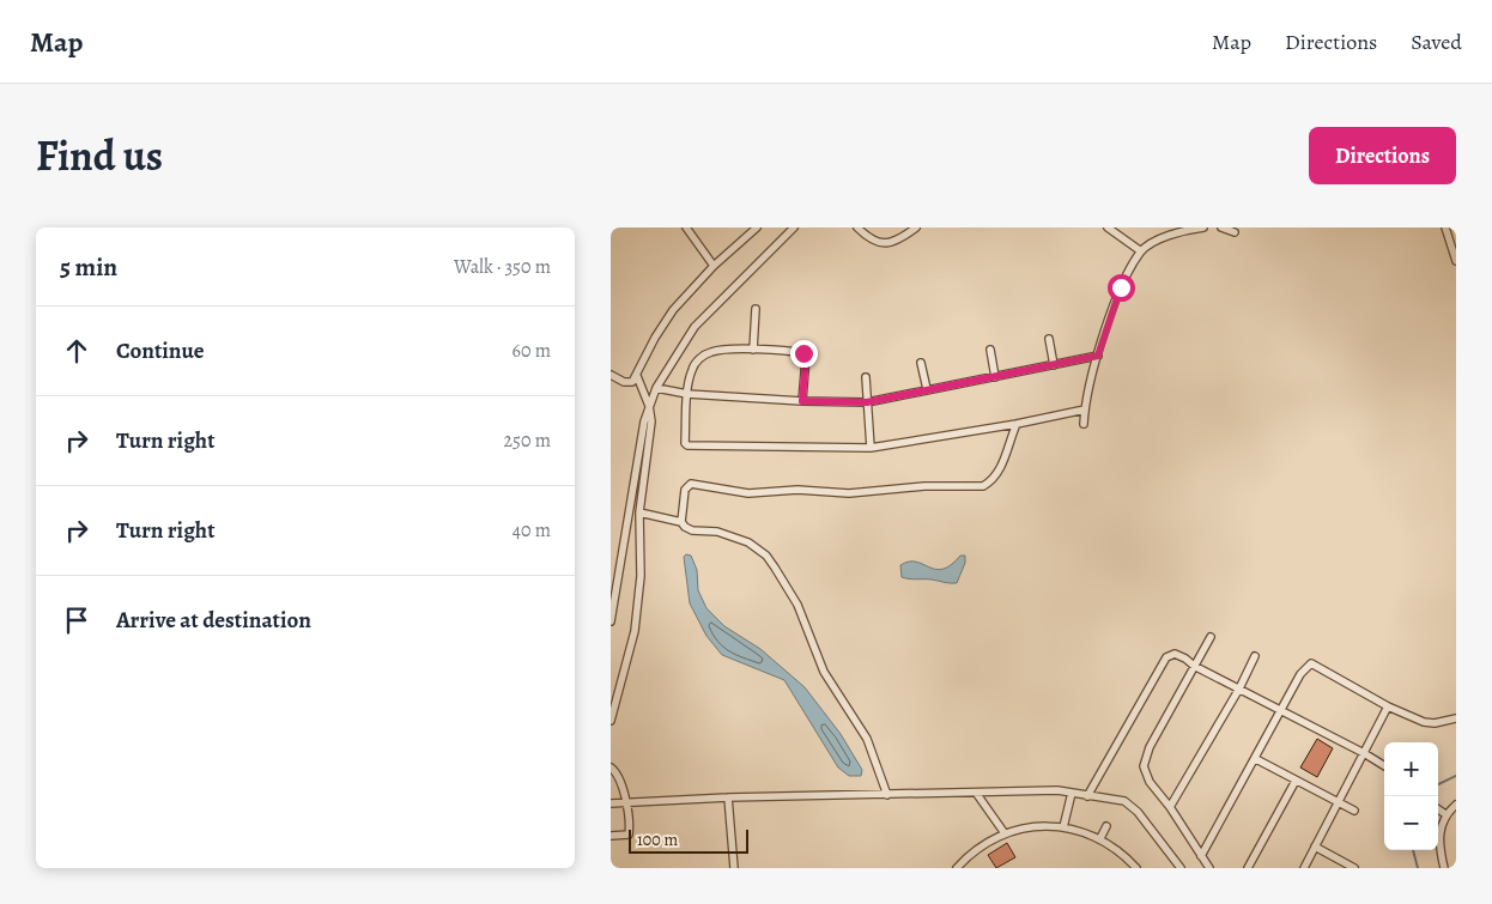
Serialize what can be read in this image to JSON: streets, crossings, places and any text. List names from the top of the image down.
{
  "scale_bar": "100 m",
  "page": {
    "header": "Map",
    "nav": ["Map", "Directions", "Saved"],
    "title": "Find us",
    "buttons": "Directions",
    "heading": ["5 min", "Walk · 350 m"],
    "list": [
      ["Continue", "60 m"],
      ["Turn right", "250 m"],
      ["Turn right", "40 m"],
      "Arrive at destination"
    ],
    "map_buttons": ["+", "−"],
    "scale": "100 m"
  }
}
